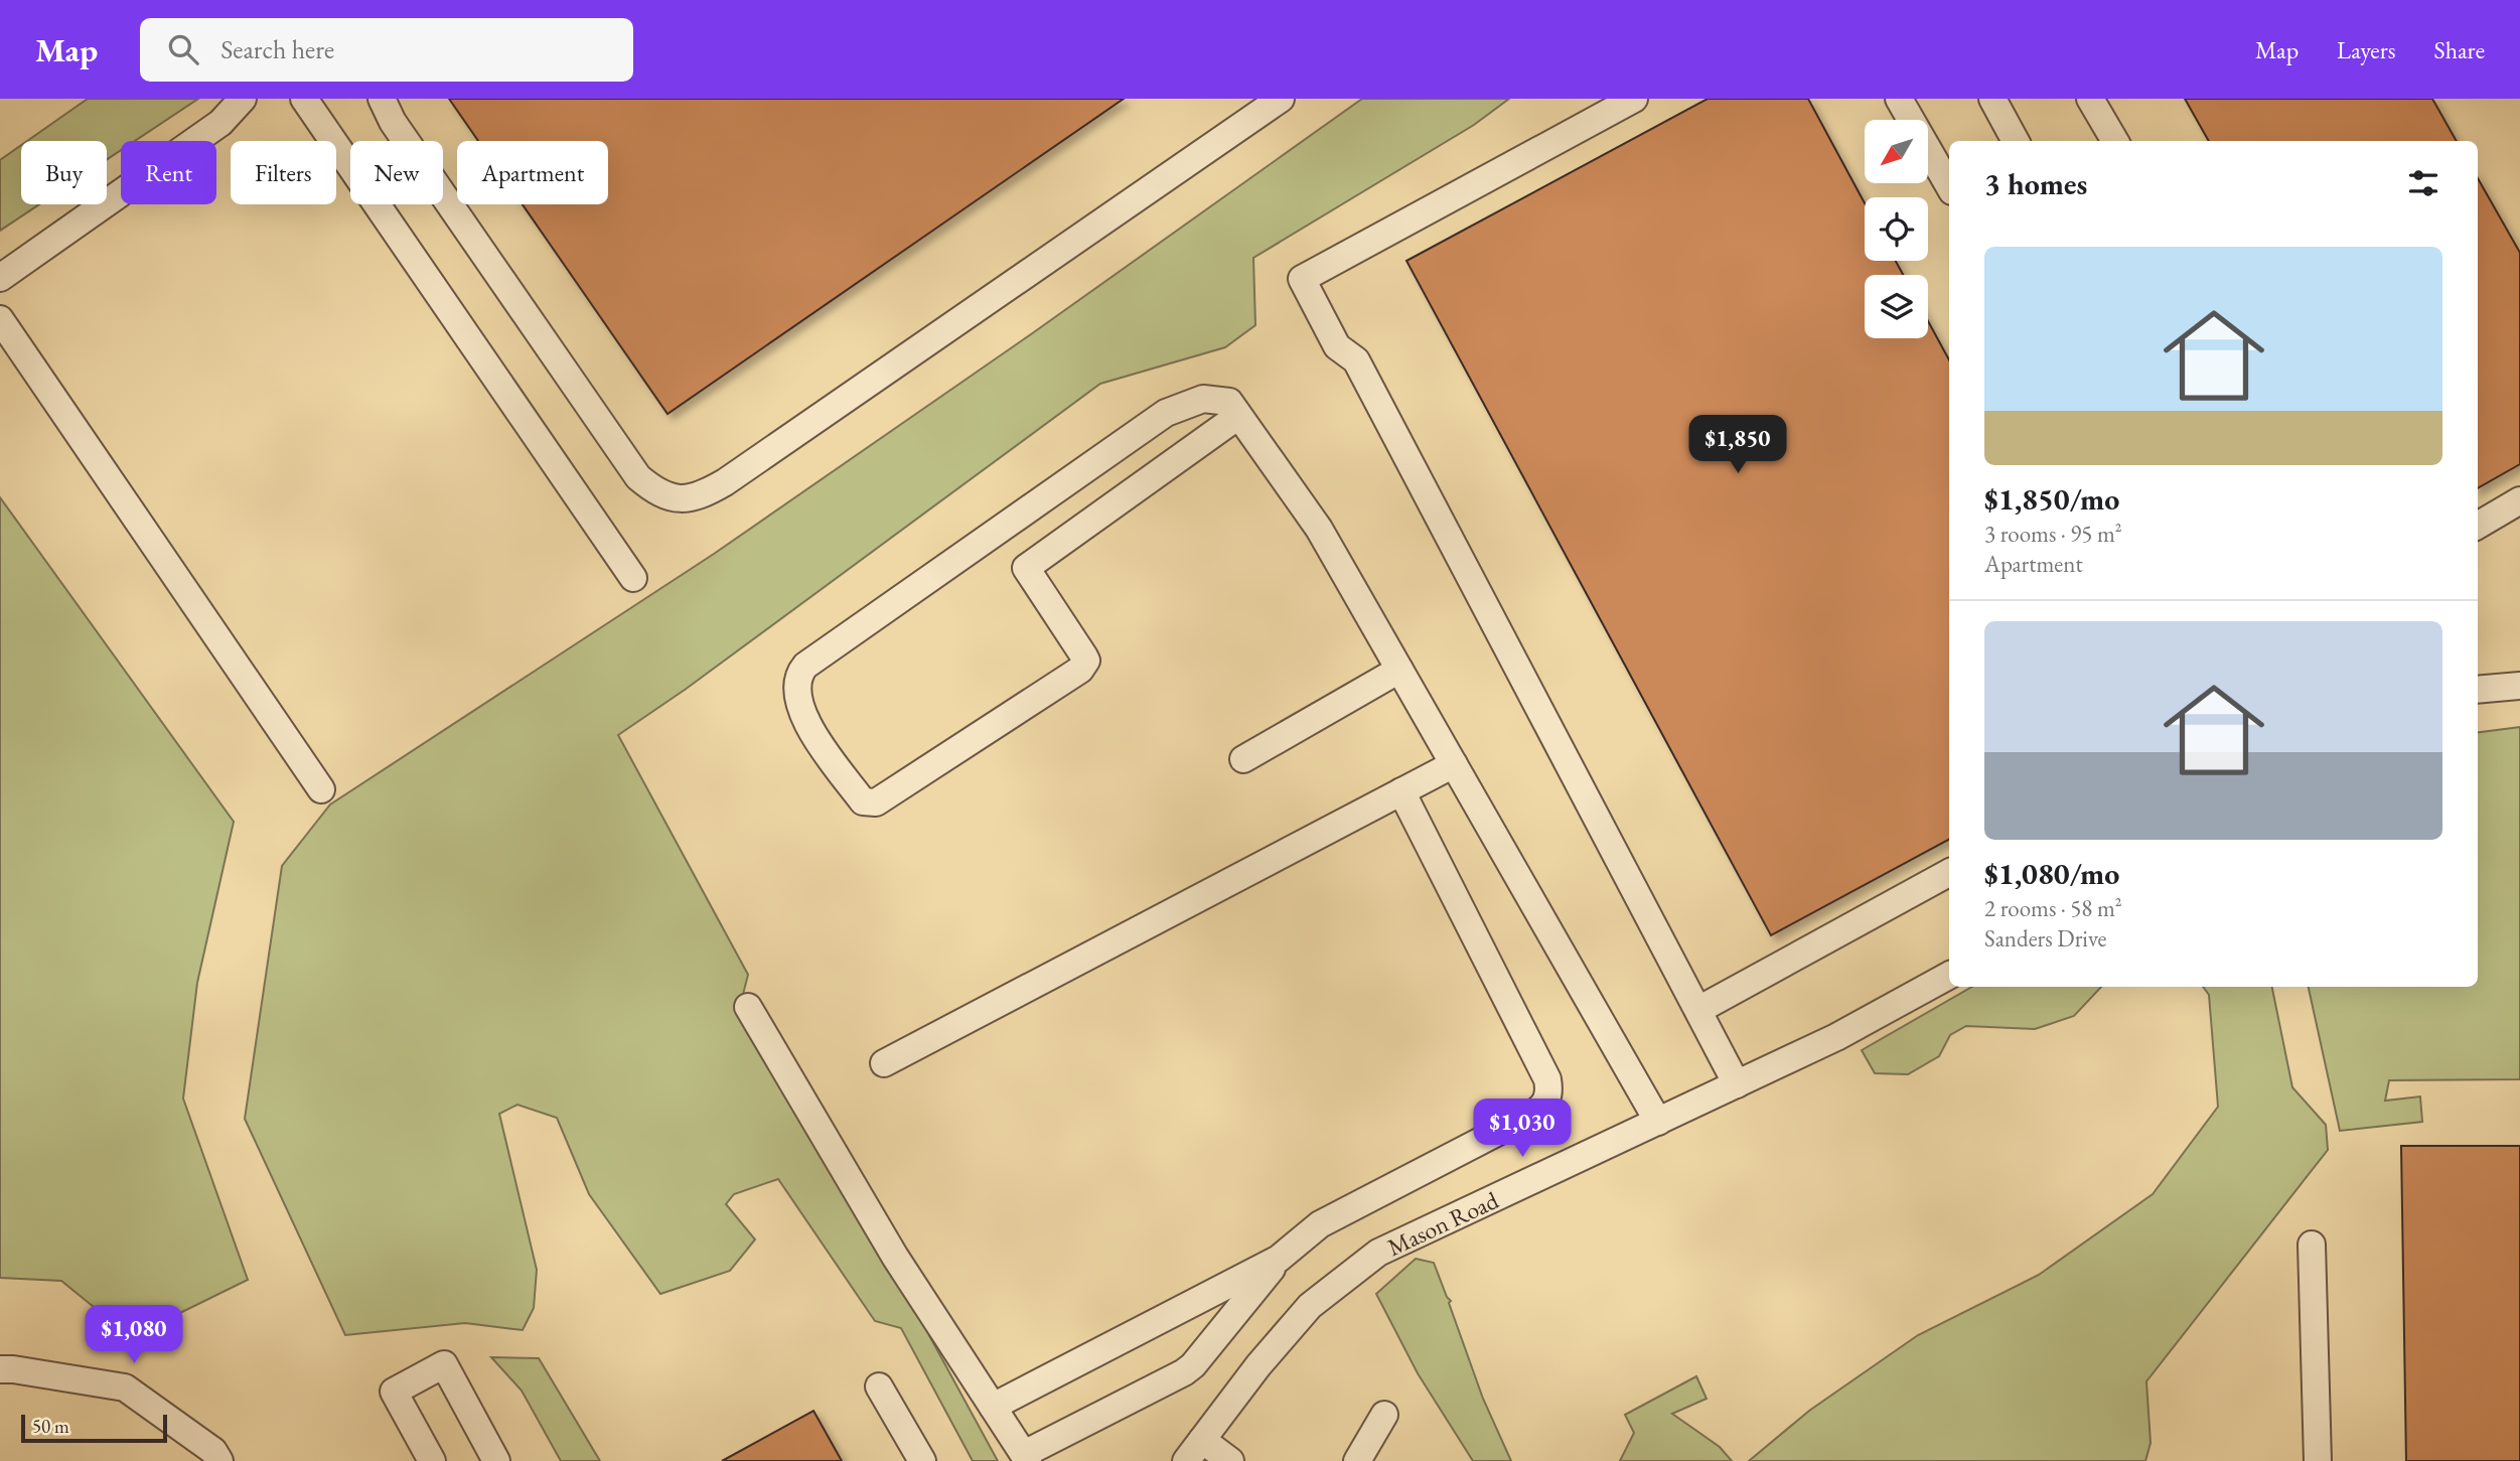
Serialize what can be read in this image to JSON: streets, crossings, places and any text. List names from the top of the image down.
{
  "streets": {
    "street": ["Mason Road"]
  },
  "scale_bar": "50 m",
  "north": "bottom left",
  "page": {
    "header": "Map",
    "search": "Search here",
    "nav": ["Map", "Layers", "Share"],
    "chip": [
      "Buy",
      "Rent",
      "Filters",
      "New",
      "Apartment"
    ],
    "heading": "3 homes",
    "list": [
      {
        "name": "$1,850/mo",
        "note": "3 rooms · 95 m² · Apartment"
      },
      {
        "name": "$1,080/mo",
        "note": "2 rooms · 58 m² · Sanders Drive"
      }
    ],
    "price": ["$1,850", "$1,030", "$1,080"],
    "scale": "50 m"
  }
}
